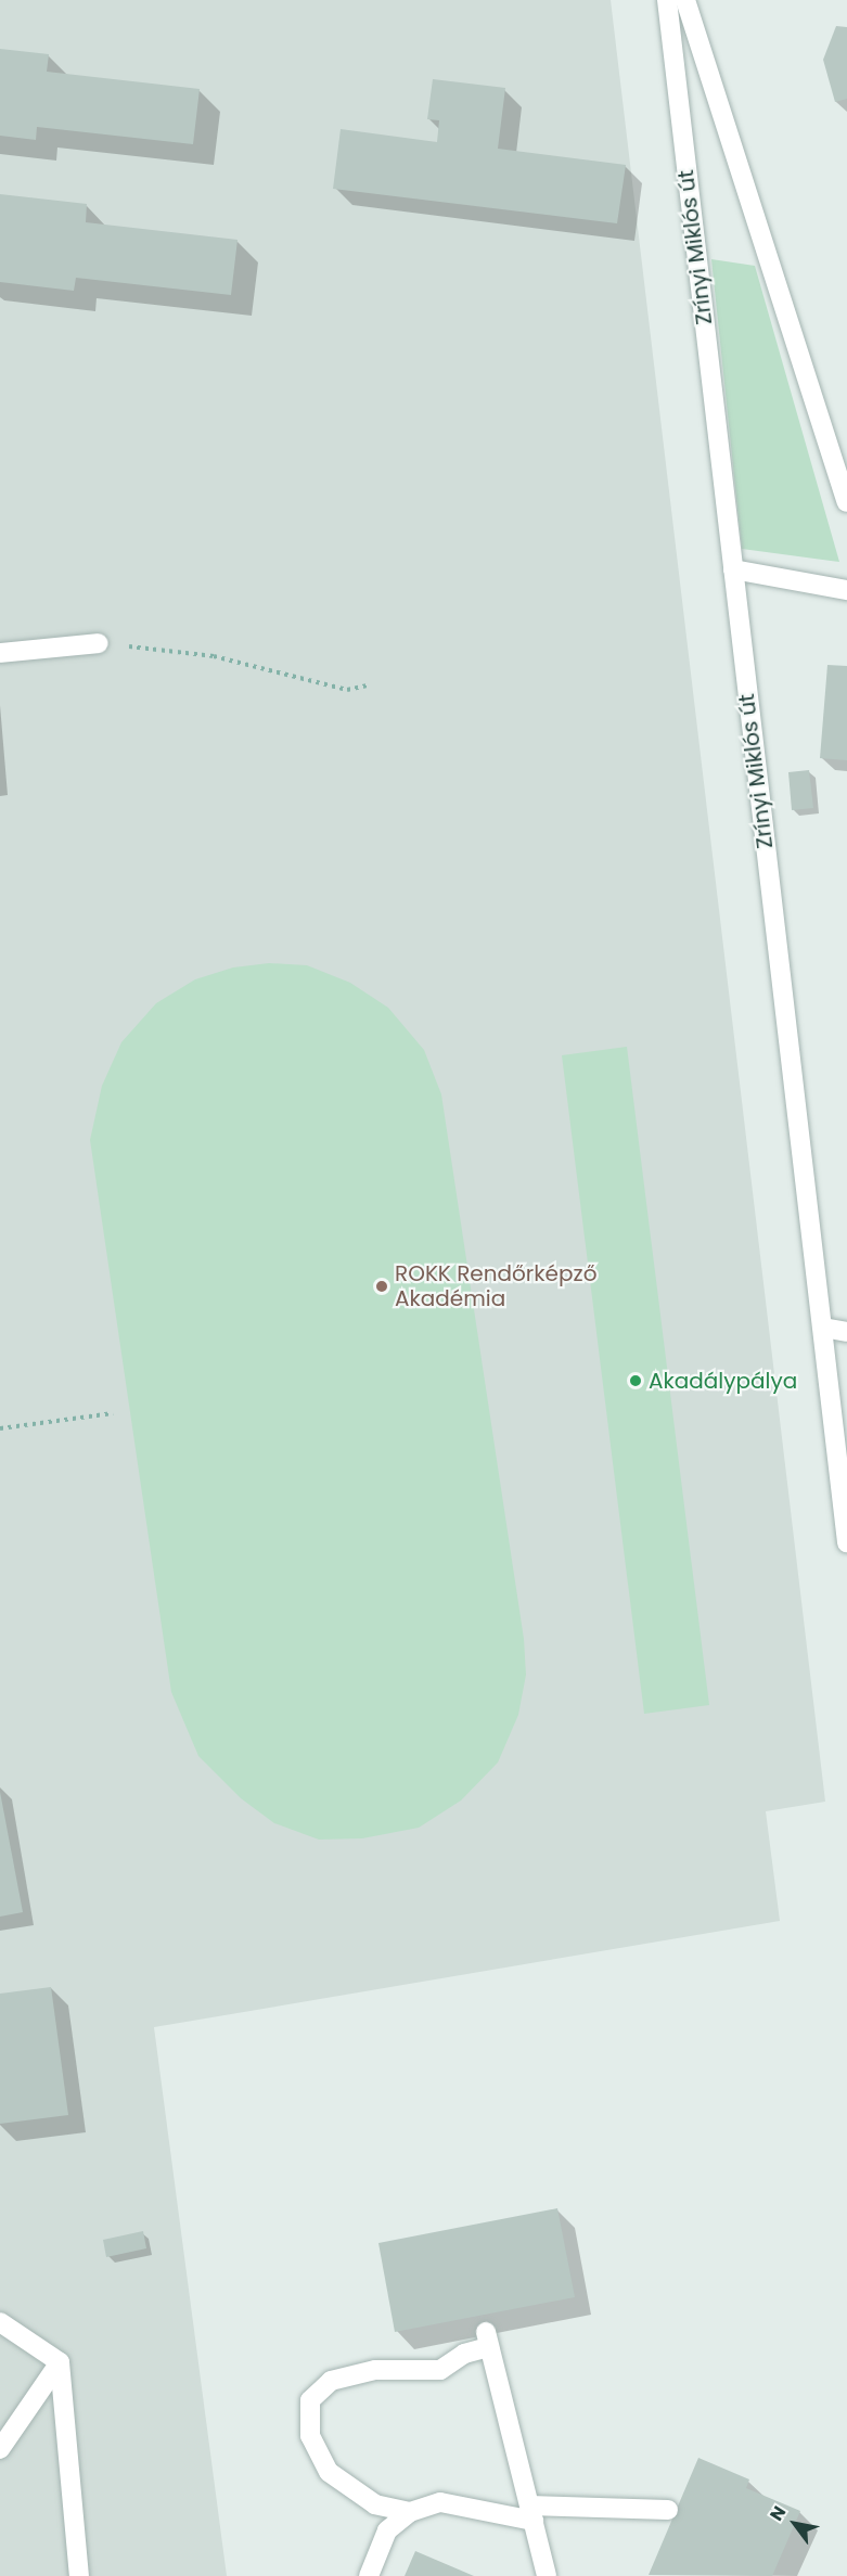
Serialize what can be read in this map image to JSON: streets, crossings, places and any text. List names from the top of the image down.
{
  "streets": {
    "street": ["Zrínyi Miklós út"]
  },
  "places": ["ROKK Rendőrképző Akadémia", "Akadálypálya"],
  "north": "top left"
}
